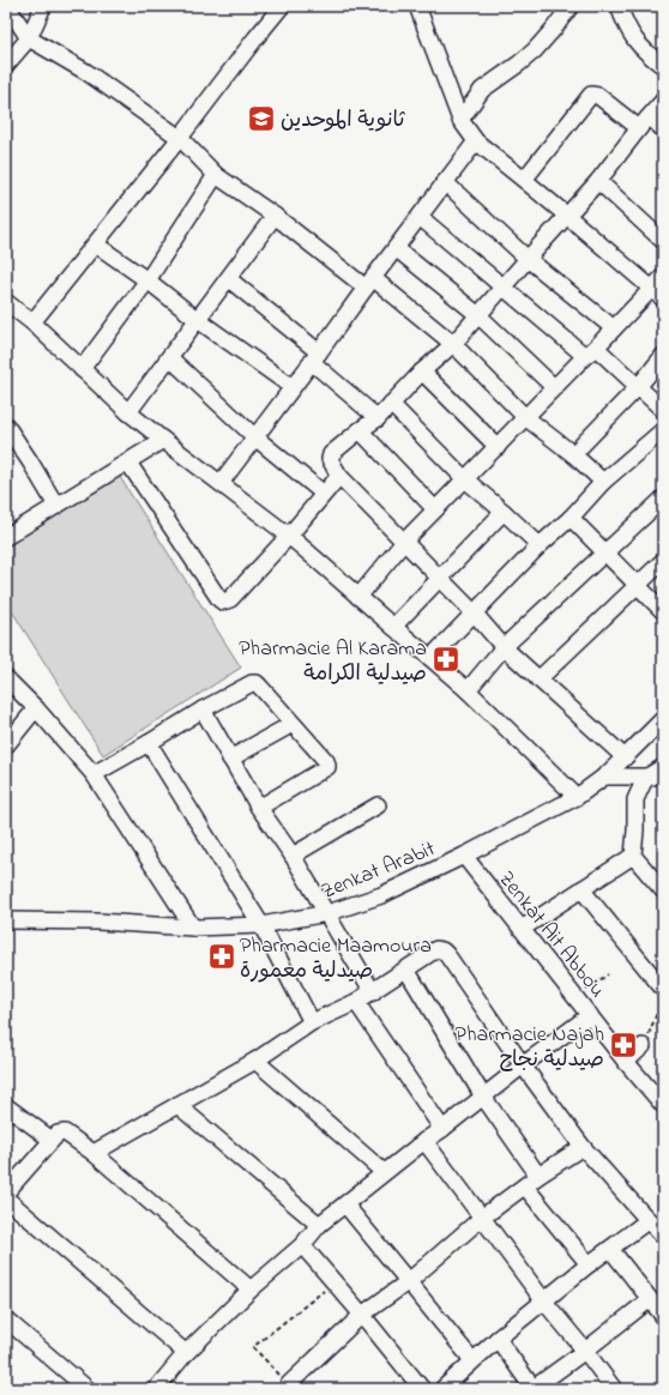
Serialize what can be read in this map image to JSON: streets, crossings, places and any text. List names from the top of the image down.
{
  "streets": {
    "street": ["Zenkat Arabit", "Zenkat Ait Abbou"]
  },
  "crossings": [
    ["Zenkat Arabit", "Zenkat Ait Abbou"]
  ],
  "places": {
    "school or university": ["ثانوية الموحدين"],
    "pharmacy": ["Pharmacie Al Karama صيدلية الكرامة", "Pharmacie Maamoura صيدلية معمورة", "Pharmacie Najah صيدلية نجاح"]
  }
}
